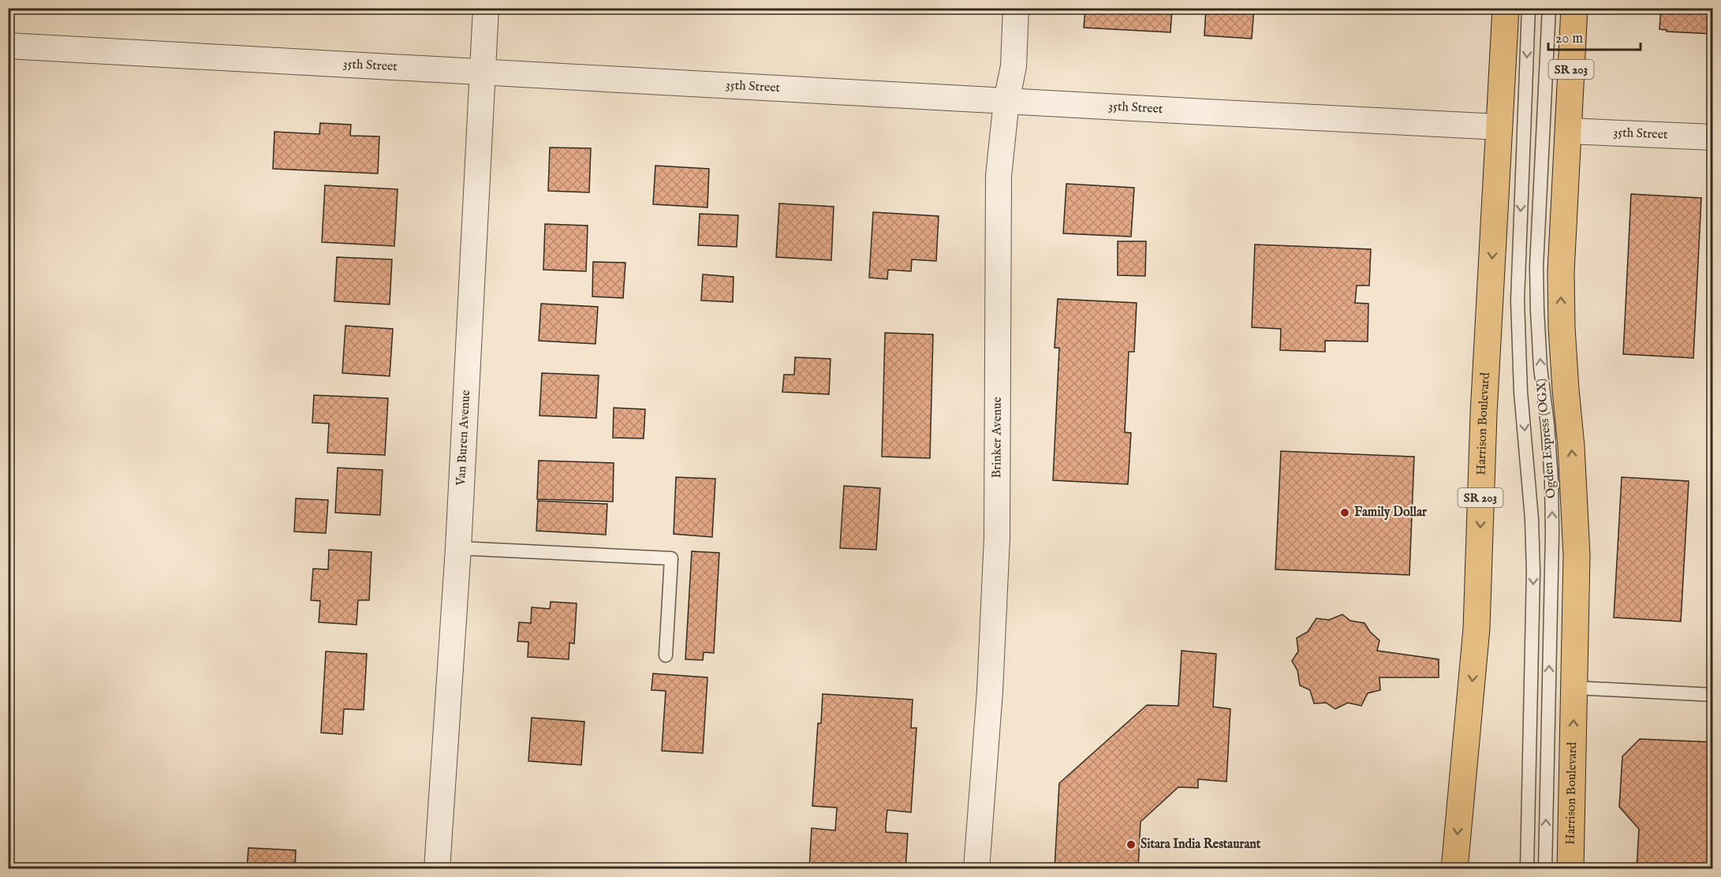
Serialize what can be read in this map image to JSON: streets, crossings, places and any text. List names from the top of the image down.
{
  "streets": {
    "main road": ["SR 203", "Harrison Boulevard"],
    "street": ["35th Street", "Van Buren Avenue", "Brinker Avenue"],
    "lane": ["Ogden Express (OGX)"]
  },
  "crossings": [
    ["35th Street", "Harrison Boulevard"],
    ["35th Street", "Van Buren Avenue"],
    ["35th Street", "Brinker Avenue"]
  ],
  "places": ["Family Dollar", "Sitara India Restaurant"],
  "scale_bar": "20 m"
}
